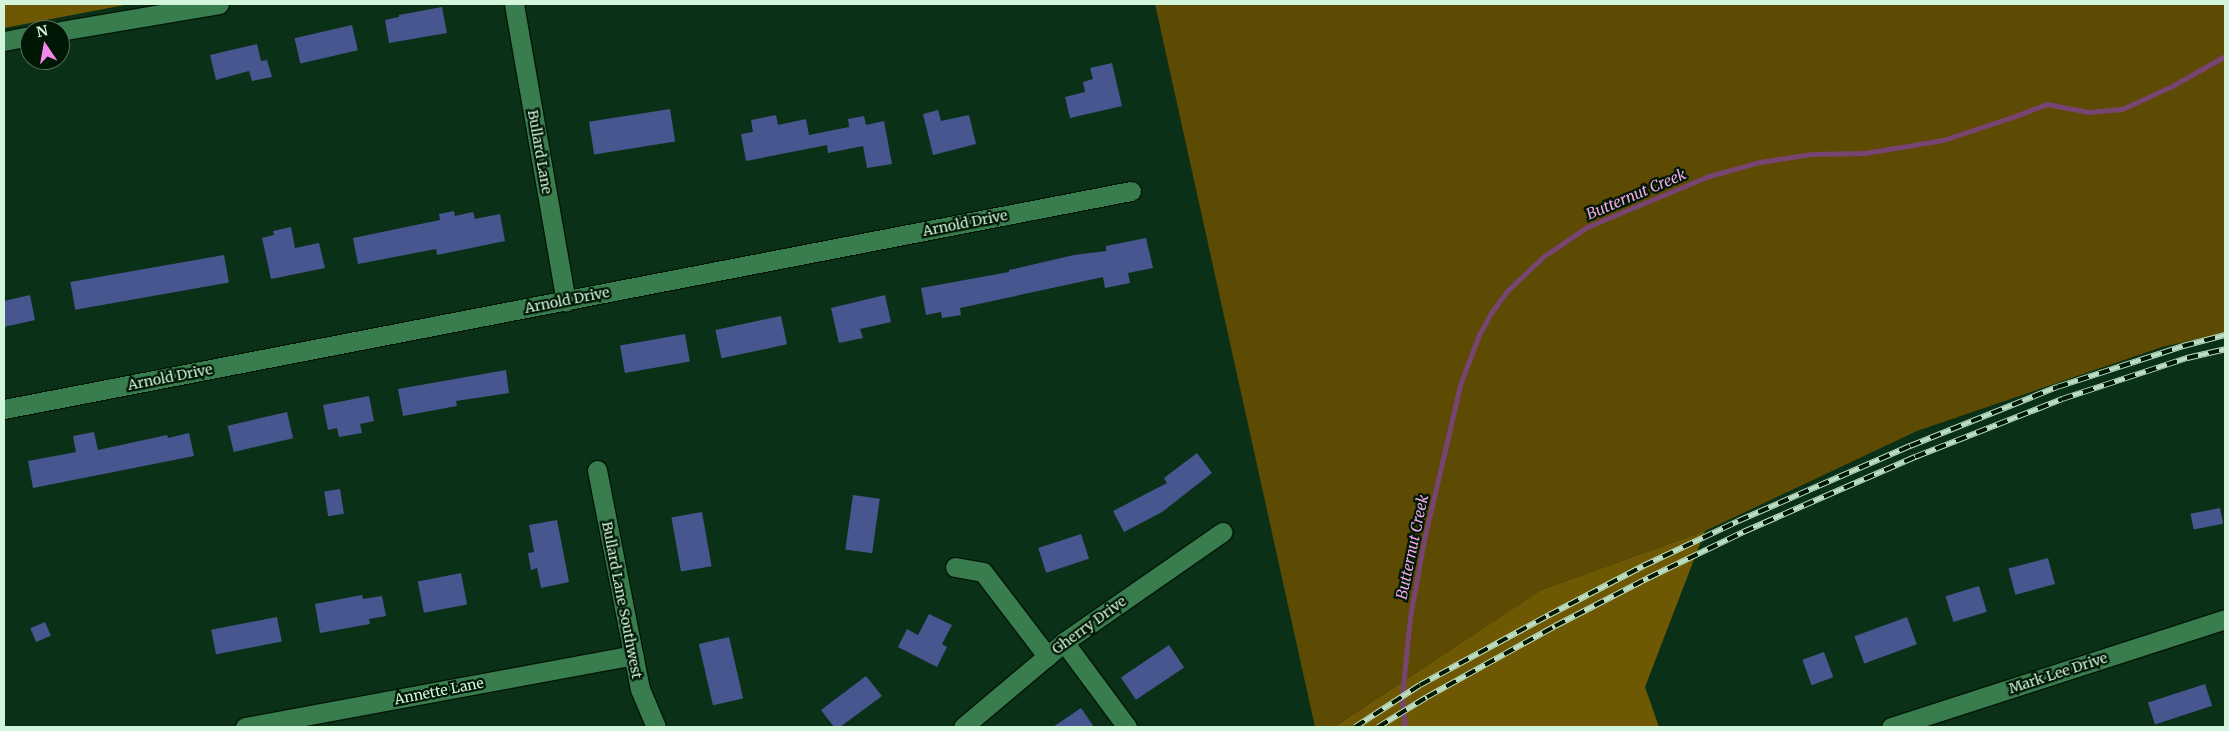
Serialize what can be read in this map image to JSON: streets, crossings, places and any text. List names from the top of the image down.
{
  "streets": {
    "street": [
      "Bullard Lane",
      "Arnold Drive",
      "Bullard Lane Southwest",
      "Gherry Drive",
      "Mark Lee Drive",
      "Annette Lane"
    ]
  },
  "crossings": [
    ["Bullard Lane", "Arnold Drive"],
    ["Bullard Lane Southwest", "Annette Lane"]
  ],
  "water": ["Butternut Creek"],
  "north": "top"
}
